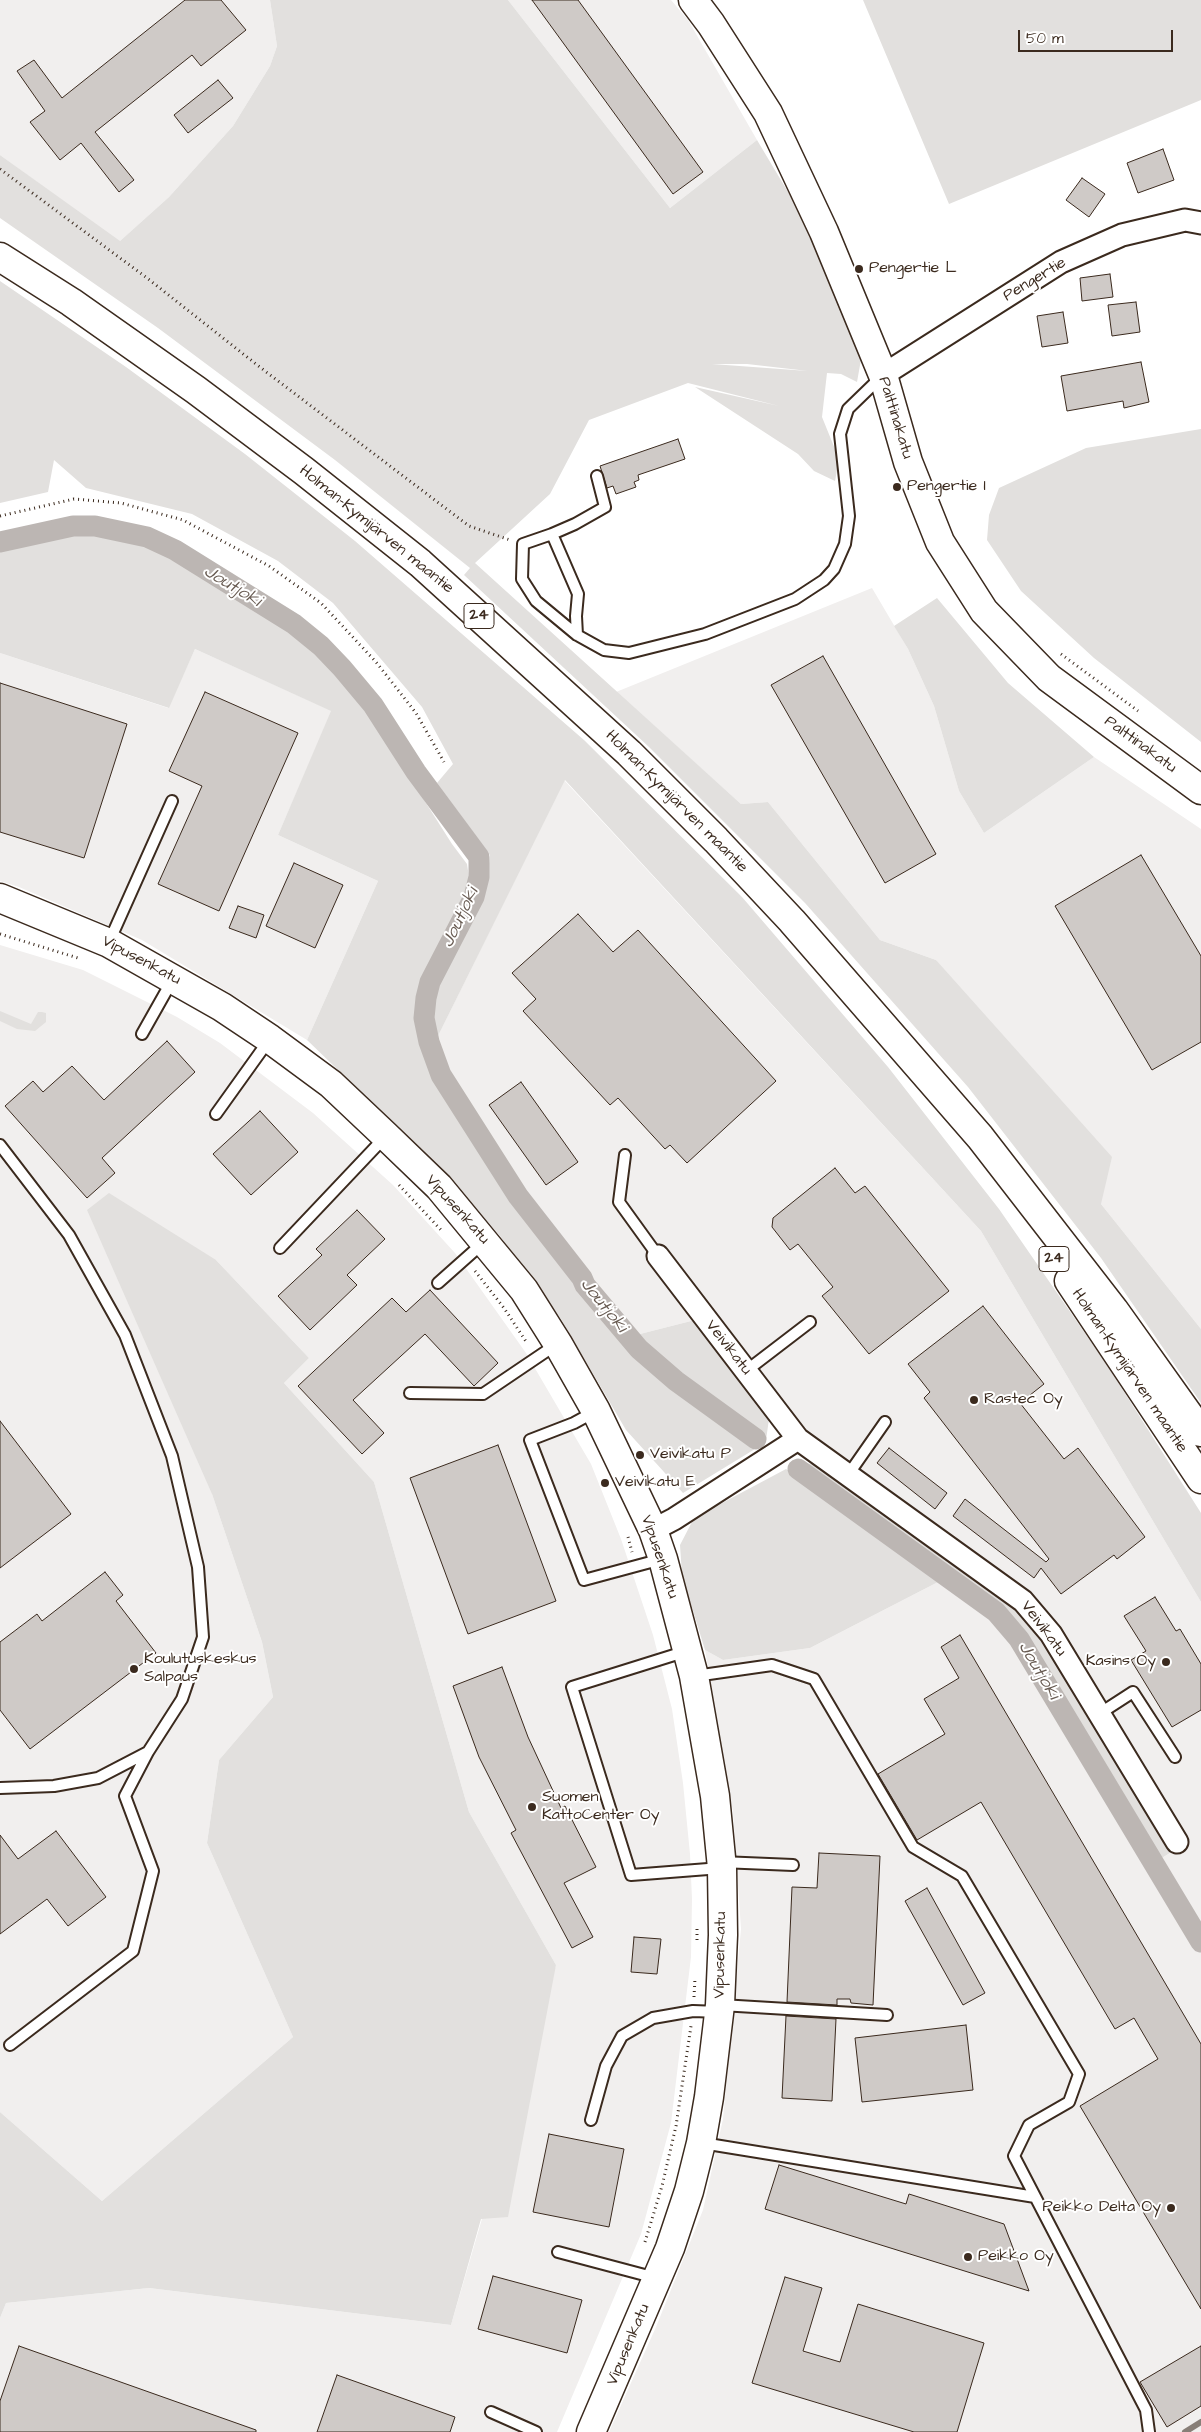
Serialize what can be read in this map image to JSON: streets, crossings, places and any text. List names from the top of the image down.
{
  "streets": {
    "main road": [
      "Palttinakatu",
      "Holman–Kymijärven maantie",
      "24",
      "Vipusenkatu"
    ],
    "street": ["Pengertie", "Veivikatu"]
  },
  "crossings": [
    ["Pengertie", "Palttinakatu"]
  ],
  "water": ["Joutjoki"],
  "places": [
    "Pengertie L",
    "Pengertie I",
    "Rastec Oy",
    "Veivikatu P",
    "Veivikatu E",
    "Kasins Oy",
    "Koulutuskeskus Salpaus",
    "Suomen KattoCenter Oy",
    "Peikko Delta Oy",
    "Peikko Oy"
  ],
  "scale_bar": "50 m"
}
